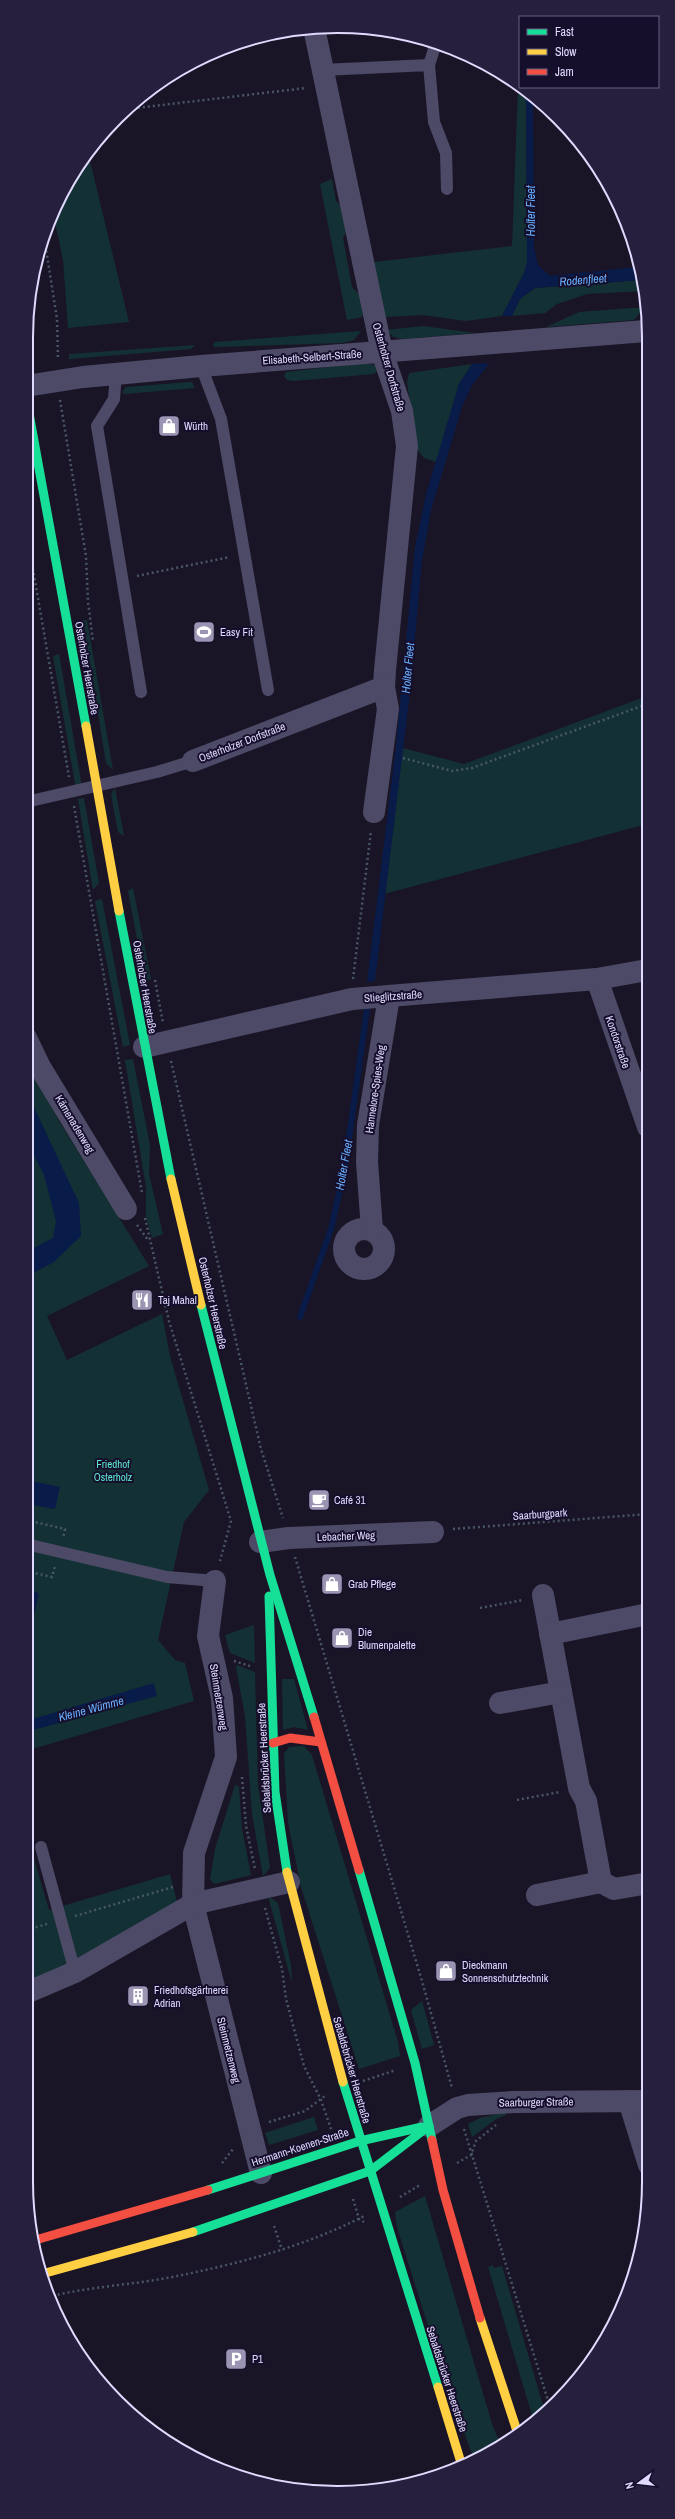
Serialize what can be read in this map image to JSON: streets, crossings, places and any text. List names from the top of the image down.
{
  "streets": {
    "main road": ["Osterholzer Heerstraße", "Sebaldsbrücker Heerstraße", "Hermann-Koenen-Straße"],
    "street": [
      "Elisabeth-Selbert-Straße",
      "Osterholzer Dorfstraße",
      "Stieglitzstraße",
      "Kondorstraße",
      "Hannelore-Spies-Weg",
      "Kämenadenweg",
      "Lebacher Weg",
      "Steinmetzenweg",
      "Saarburger Straße"
    ],
    "path": ["Saarburgpark"]
  },
  "crossings": [
    ["Elisabeth-Selbert-Straße", "Osterholzer Dorfstraße"],
    ["Osterholzer Dorfstraße", "Osterholzer Heerstraße"],
    ["Osterholzer Heerstraße", "Stieglitzstraße"],
    ["Osterholzer Heerstraße", "Lebacher Weg"],
    ["Osterholzer Heerstraße", "Sebaldsbrücker Heerstraße"],
    ["Stieglitzstraße", "Kondorstraße"],
    ["Stieglitzstraße", "Hannelore-Spies-Weg"],
    ["Saarburgpark", "Lebacher Weg"],
    ["Steinmetzenweg", "Hermann-Koenen-Straße"],
    ["Sebaldsbrücker Heerstraße", "Hermann-Koenen-Straße"],
    ["Saarburger Straße", "Hermann-Koenen-Straße"]
  ],
  "water": ["Holter Fleet", "Rodenfleet", "Kleine Wümme"],
  "parks": ["Friedhof Osterholz"],
  "places": {
    "shop": [
      "Würth",
      "Grab Pflege",
      "Die Blumenpalette",
      "Dieckmann Sonnenschutztechnik"
    ],
    "sports": ["Easy Fit"],
    "restaurant": ["Taj Mahal"],
    "cafe": ["Café 31"],
    "building": ["Friedhofsgärtnerei Adrian"],
    "parking": ["P1"]
  },
  "legend": ["Fast", "Slow", "Jam"],
  "north": "left"
}
